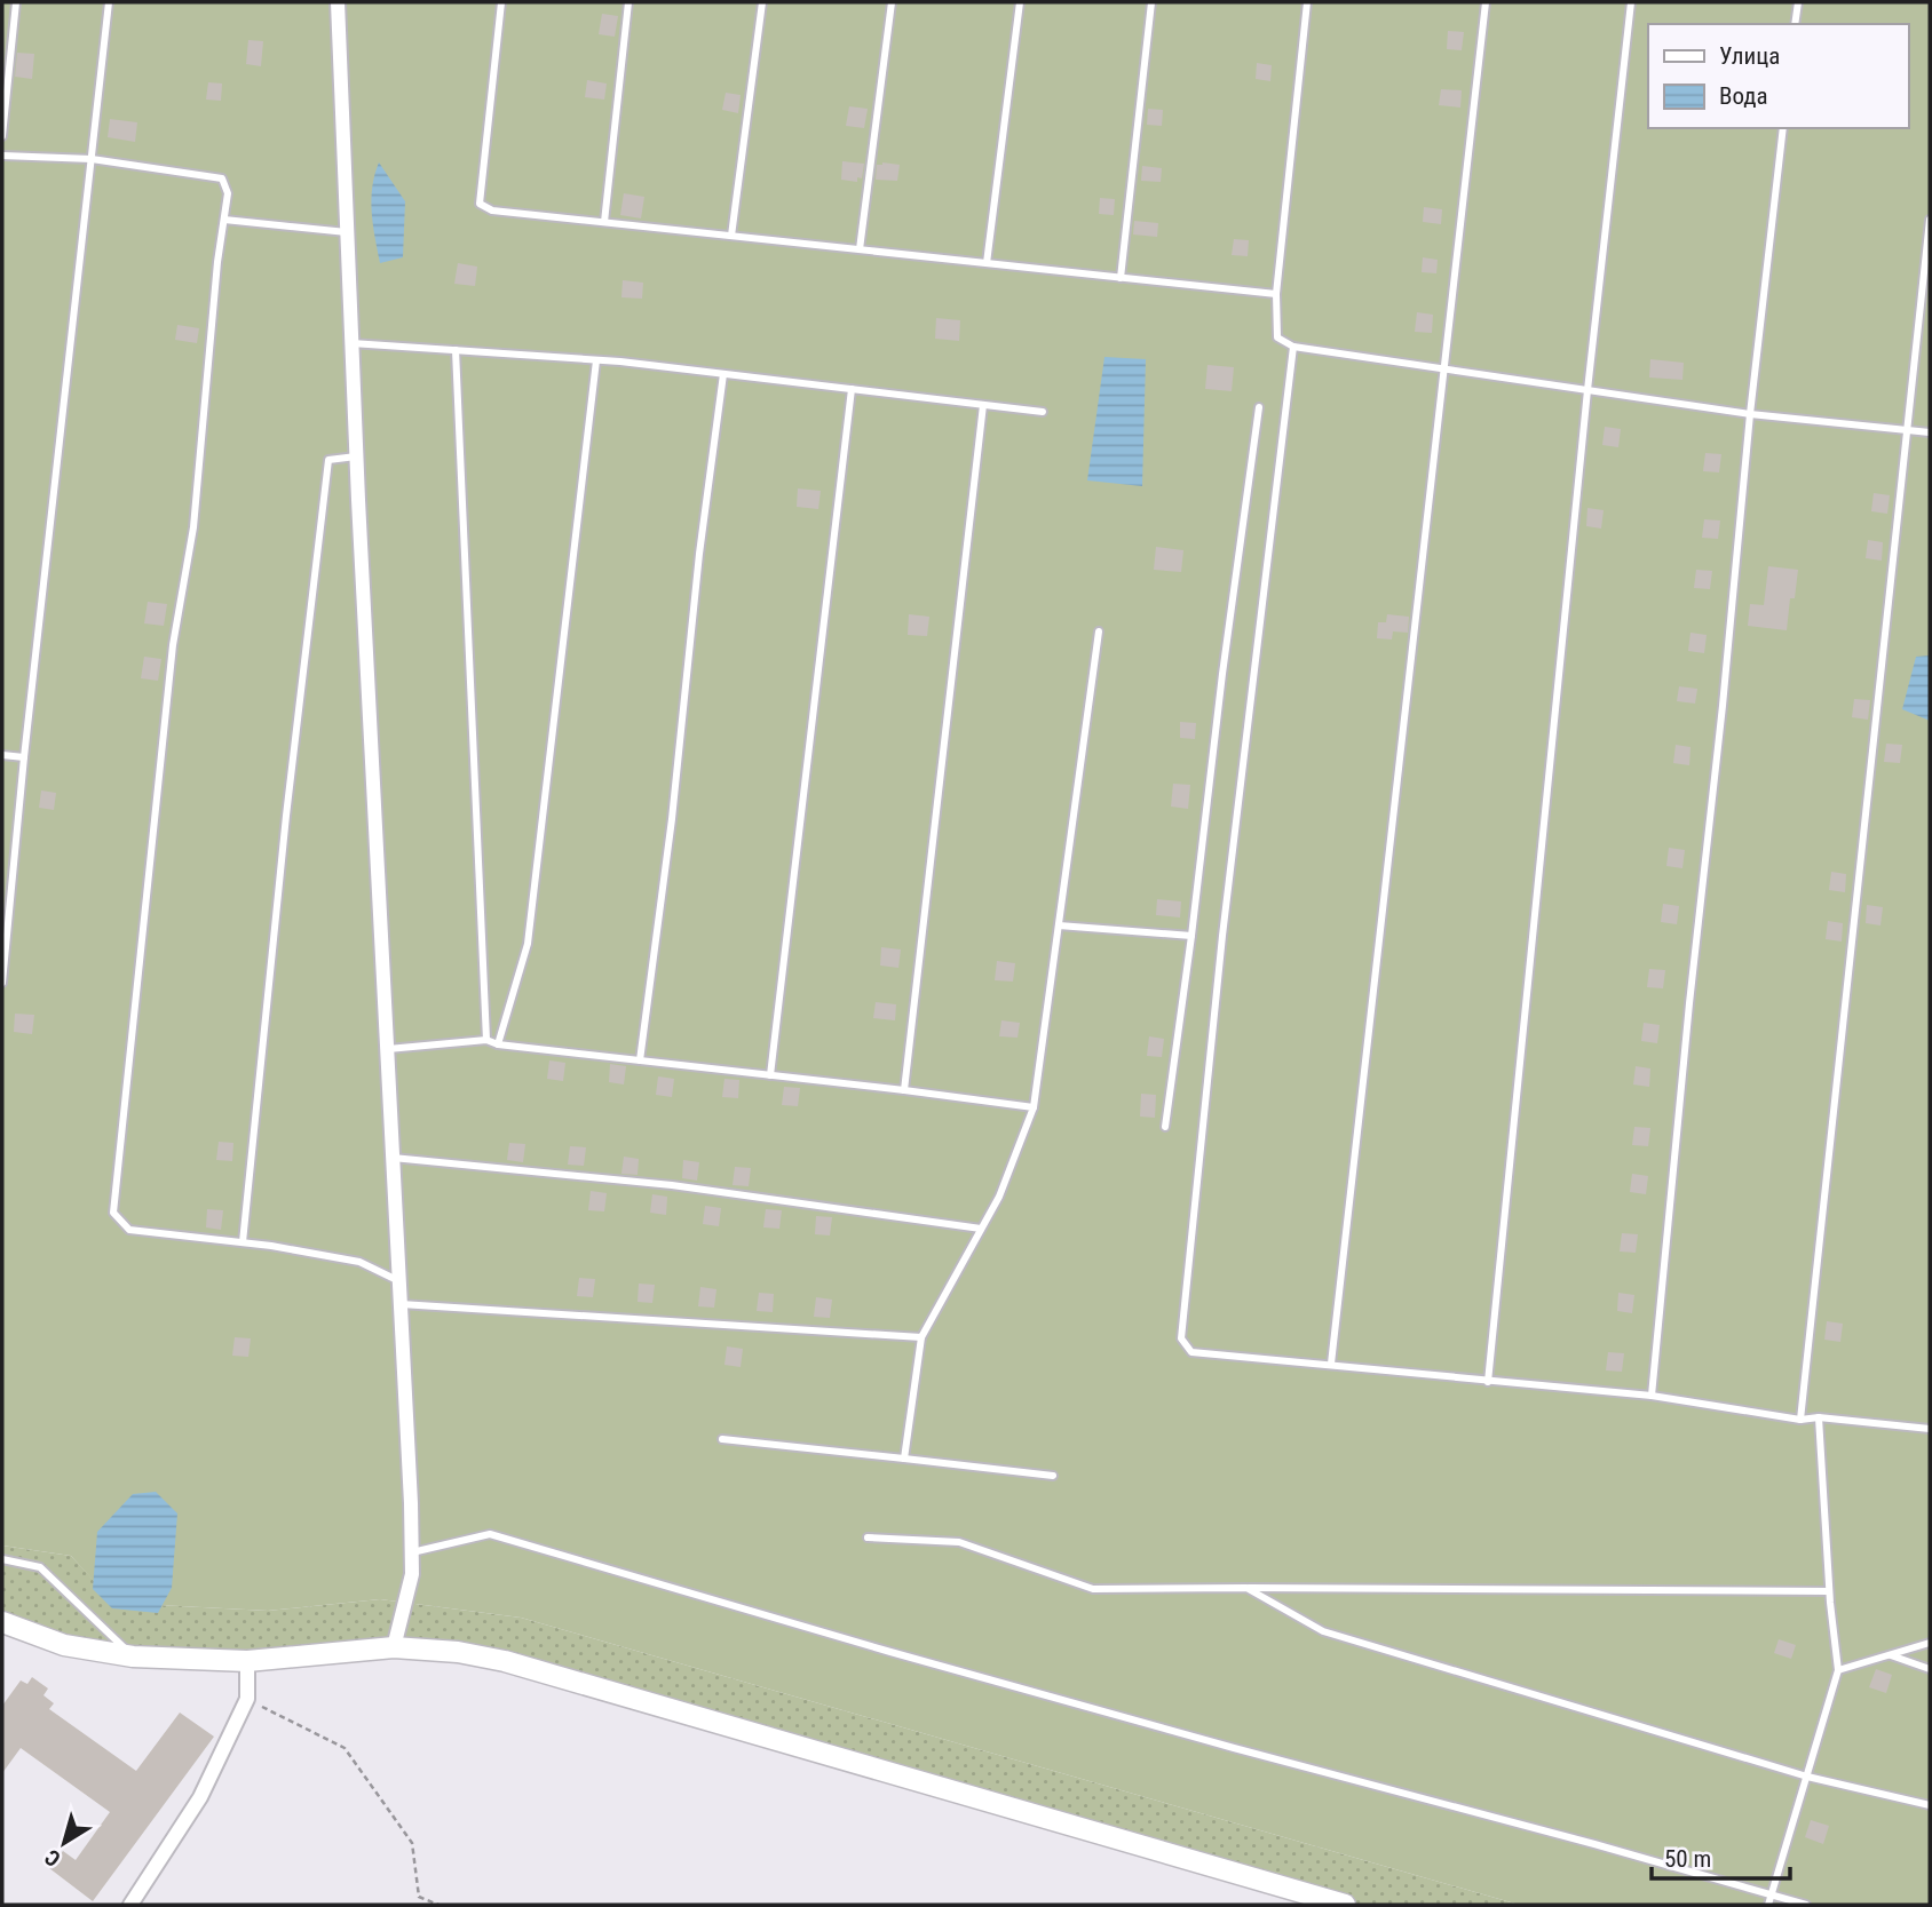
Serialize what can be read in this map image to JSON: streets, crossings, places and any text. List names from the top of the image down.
{
  "legend": ["Улица", "Вода"],
  "scale_bar": "50 m",
  "north": "bottom left"
}
